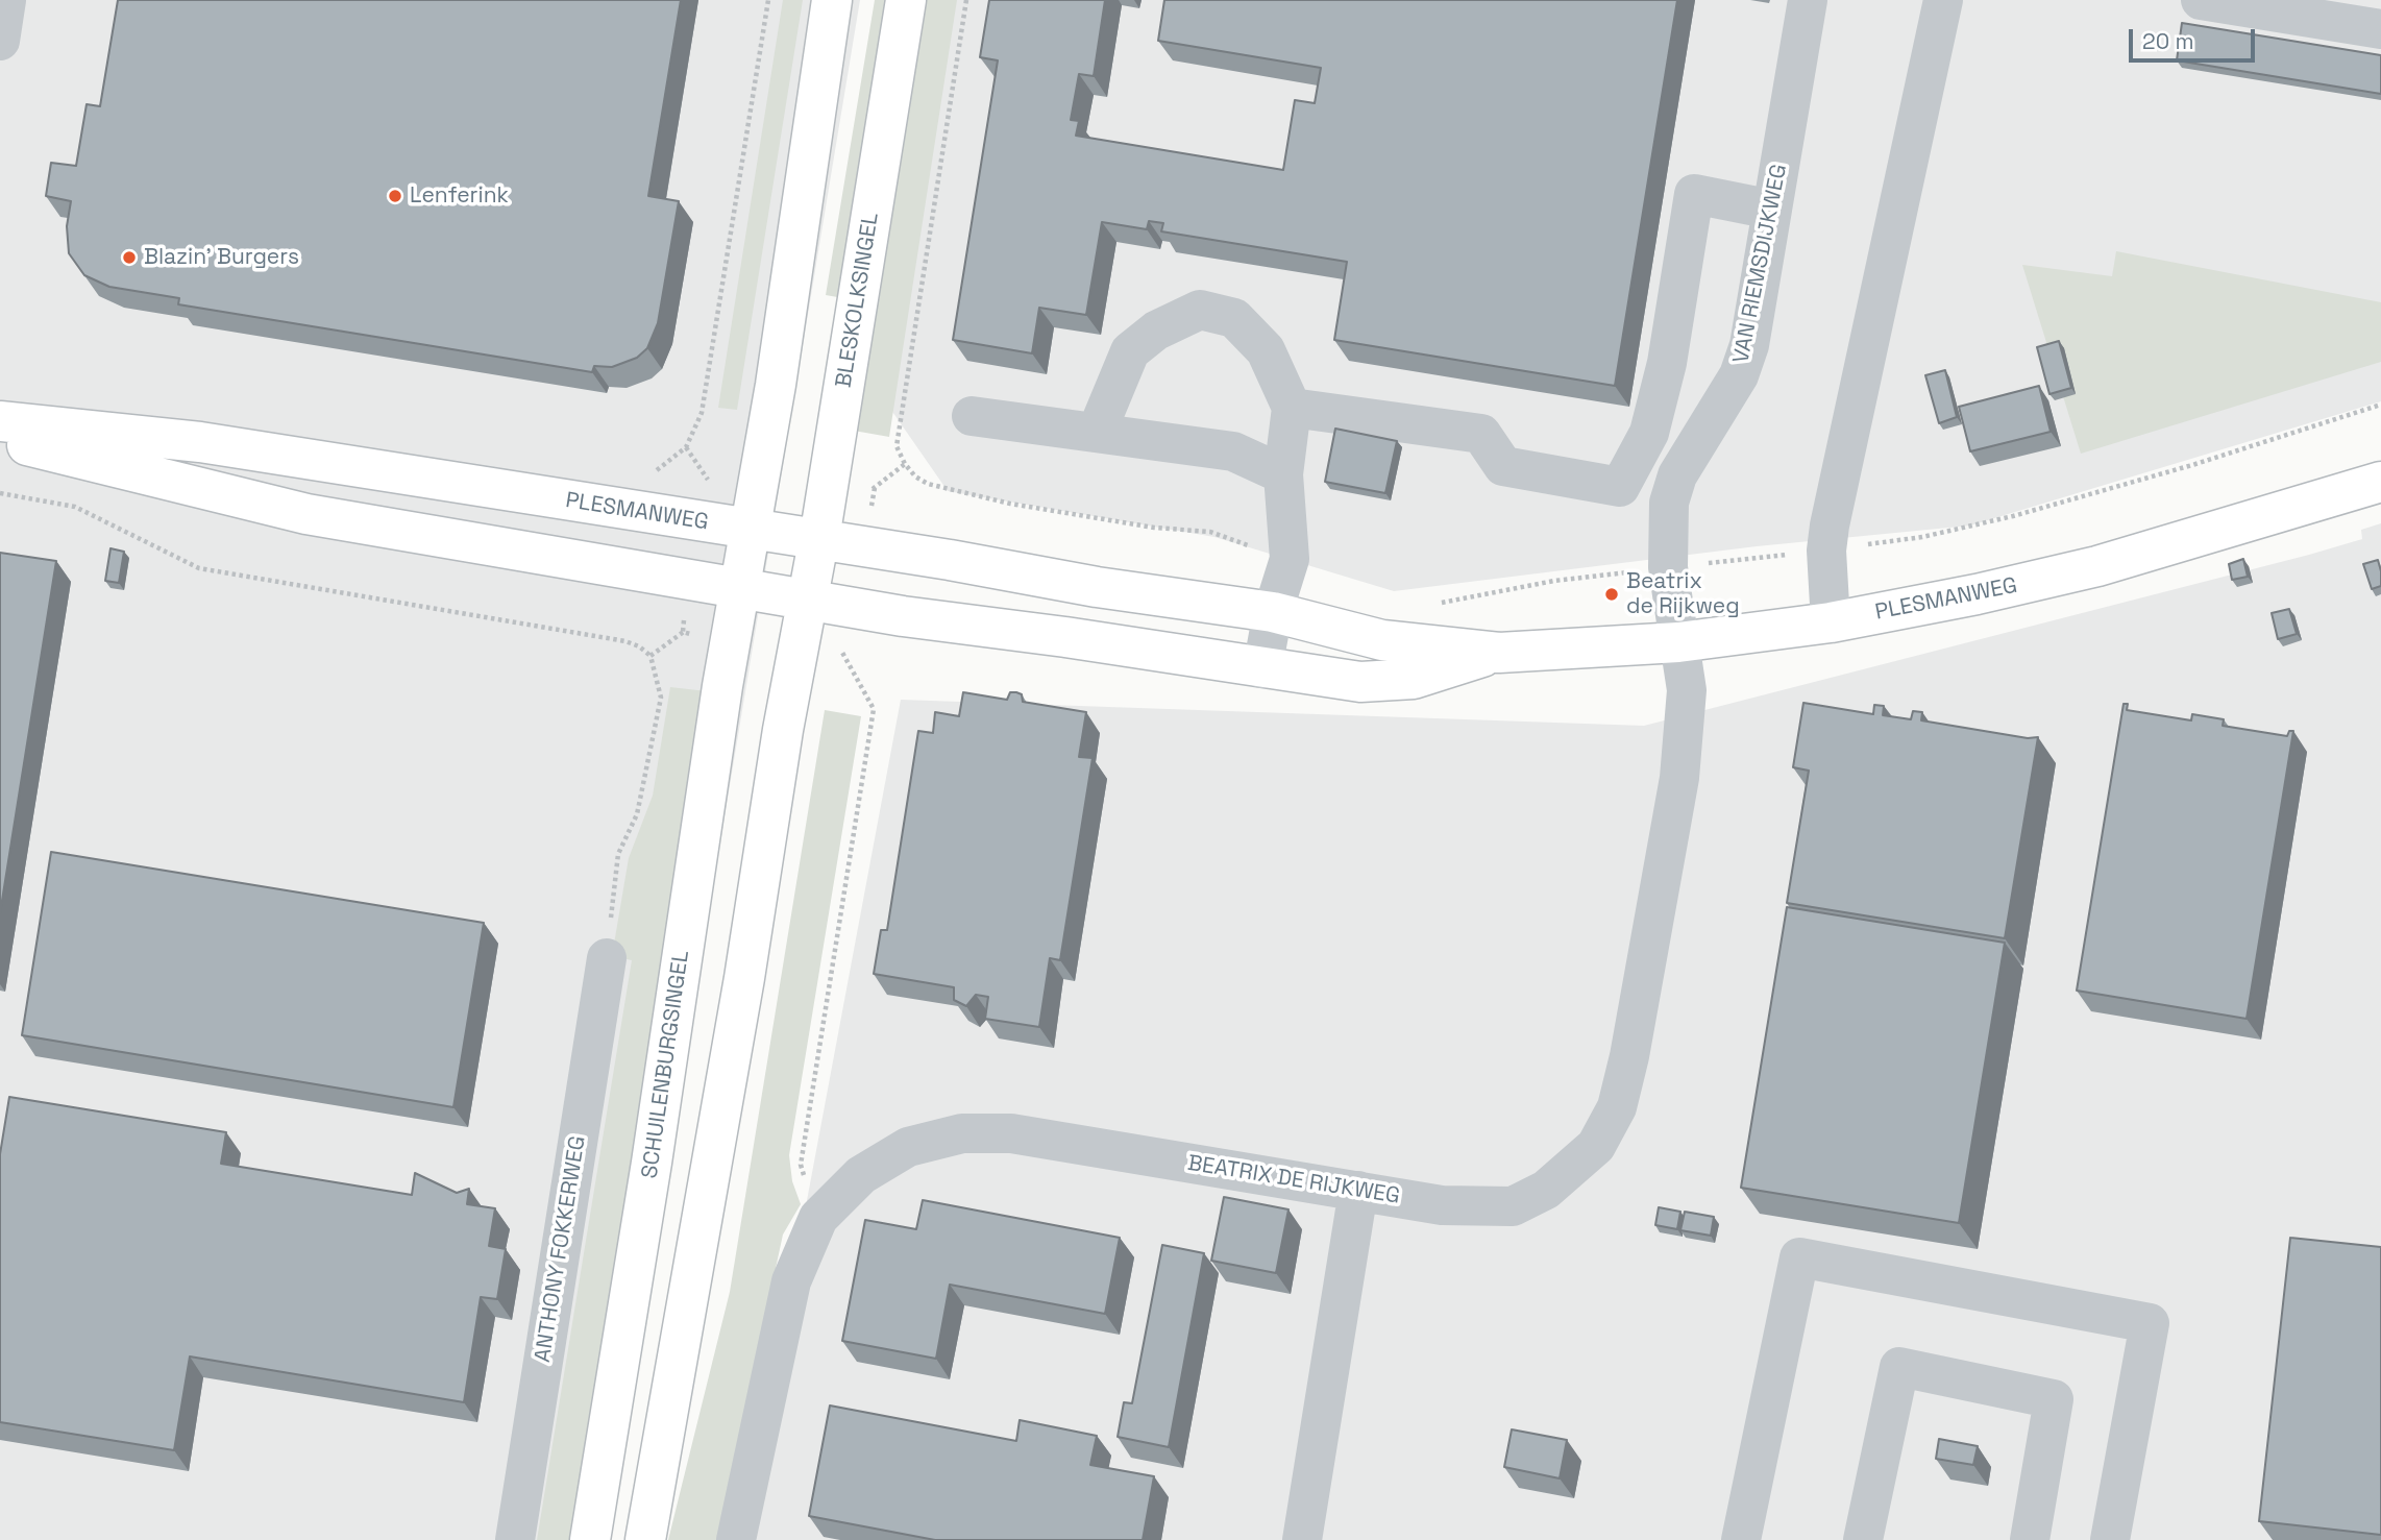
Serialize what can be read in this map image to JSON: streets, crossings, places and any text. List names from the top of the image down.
{
  "streets": {
    "main road": ["BLESKOLKSINGEL", "PLESMANWEG", "SCHUILENBURGSINGEL"],
    "street": ["VAN RIEMSDIJKWEG", "BEATRIX DE RIJKWEG", "ANTHONY FOKKERWEG"]
  },
  "crossings": [
    ["VAN RIEMSDIJKWEG", "PLESMANWEG"],
    ["VAN RIEMSDIJKWEG", "BEATRIX DE RIJKWEG"],
    ["BLESKOLKSINGEL", "PLESMANWEG"],
    ["PLESMANWEG", "SCHUILENBURGSINGEL"],
    ["PLESMANWEG", "BEATRIX DE RIJKWEG"]
  ],
  "places": ["Lenferink", "Blazin' Burgers", "Beatrix de Rijkweg"],
  "scale_bar": "20 m"
}
